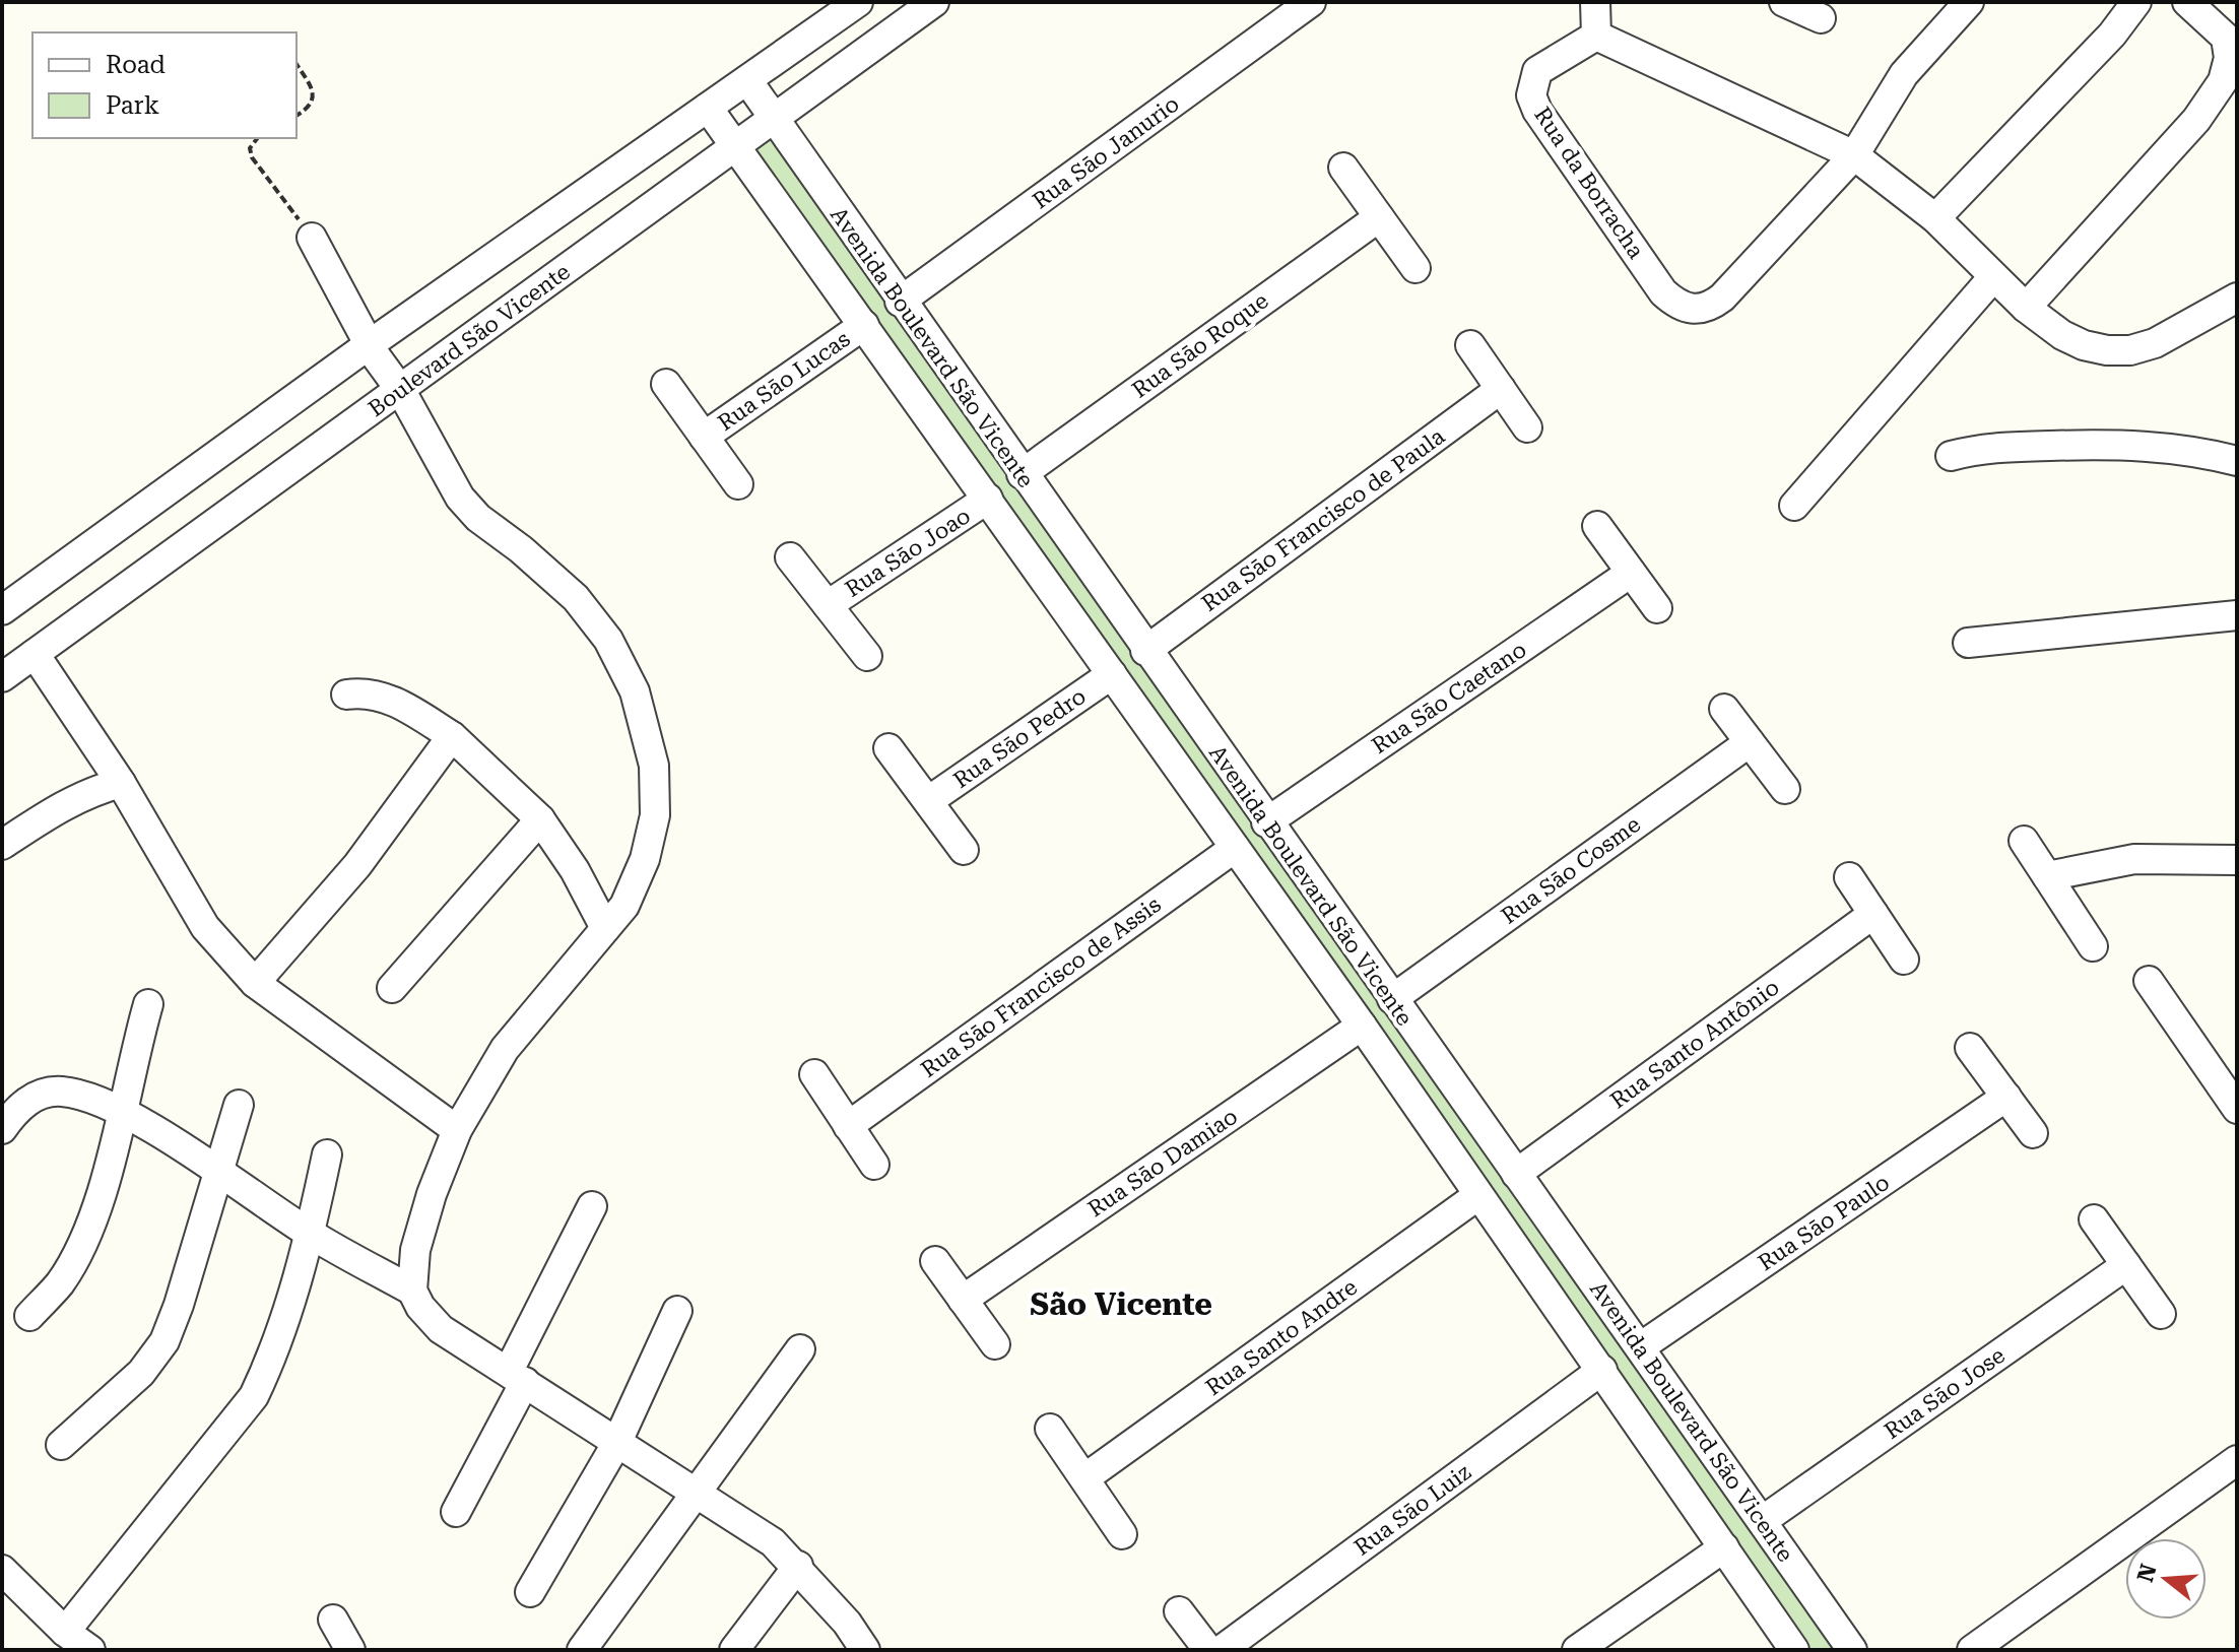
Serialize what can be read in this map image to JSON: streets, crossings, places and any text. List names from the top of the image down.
{
  "streets": {
    "street": [
      "Rua Sāo Janurio",
      "Rua da Borracha",
      "Boulevard São Vicente",
      "Rua Sāo Roque",
      "Avenida Boulevard São Vicente",
      "Rua Sāo Lucas",
      "Rua Sāo Francisco de Paula",
      "Rua Sāo Joao",
      "Rua Sāo Caetano",
      "Rua Sāo Pedro",
      "Rua Sāo Cosme",
      "Rua Sāo Francisco de Assis",
      "Rua Santo Antônio",
      "Rua Sāo Damiao",
      "Rua Sāo Paulo",
      "Rua Santo Andre",
      "Rua Sāo Jose",
      "Rua Sāo Luiz"
    ]
  },
  "crossings": [
    ["Rua Sāo Janurio", "Avenida Boulevard São Vicente"],
    ["Boulevard São Vicente", "Avenida Boulevard São Vicente"],
    ["Rua Sāo Roque", "Avenida Boulevard São Vicente"],
    ["Avenida Boulevard São Vicente", "Rua Sāo Lucas"],
    ["Avenida Boulevard São Vicente", "Rua Sāo Francisco de Paula"],
    ["Avenida Boulevard São Vicente", "Rua Sāo Joao"],
    ["Avenida Boulevard São Vicente", "Rua Sāo Caetano"],
    ["Avenida Boulevard São Vicente", "Rua Sāo Pedro"],
    ["Avenida Boulevard São Vicente", "Rua Sāo Cosme"],
    ["Avenida Boulevard São Vicente", "Rua Sāo Francisco de Assis"],
    ["Avenida Boulevard São Vicente", "Rua Santo Antônio"],
    ["Avenida Boulevard São Vicente", "Rua Sāo Damiao"],
    ["Avenida Boulevard São Vicente", "Rua Sāo Paulo"],
    ["Avenida Boulevard São Vicente", "Rua Santo Andre"],
    ["Avenida Boulevard São Vicente", "Rua Sāo Jose"],
    ["Avenida Boulevard São Vicente", "Rua Sāo Luiz"]
  ],
  "districts": ["São Vicente"],
  "legend": ["Road", "Park"],
  "north": "left"
}
